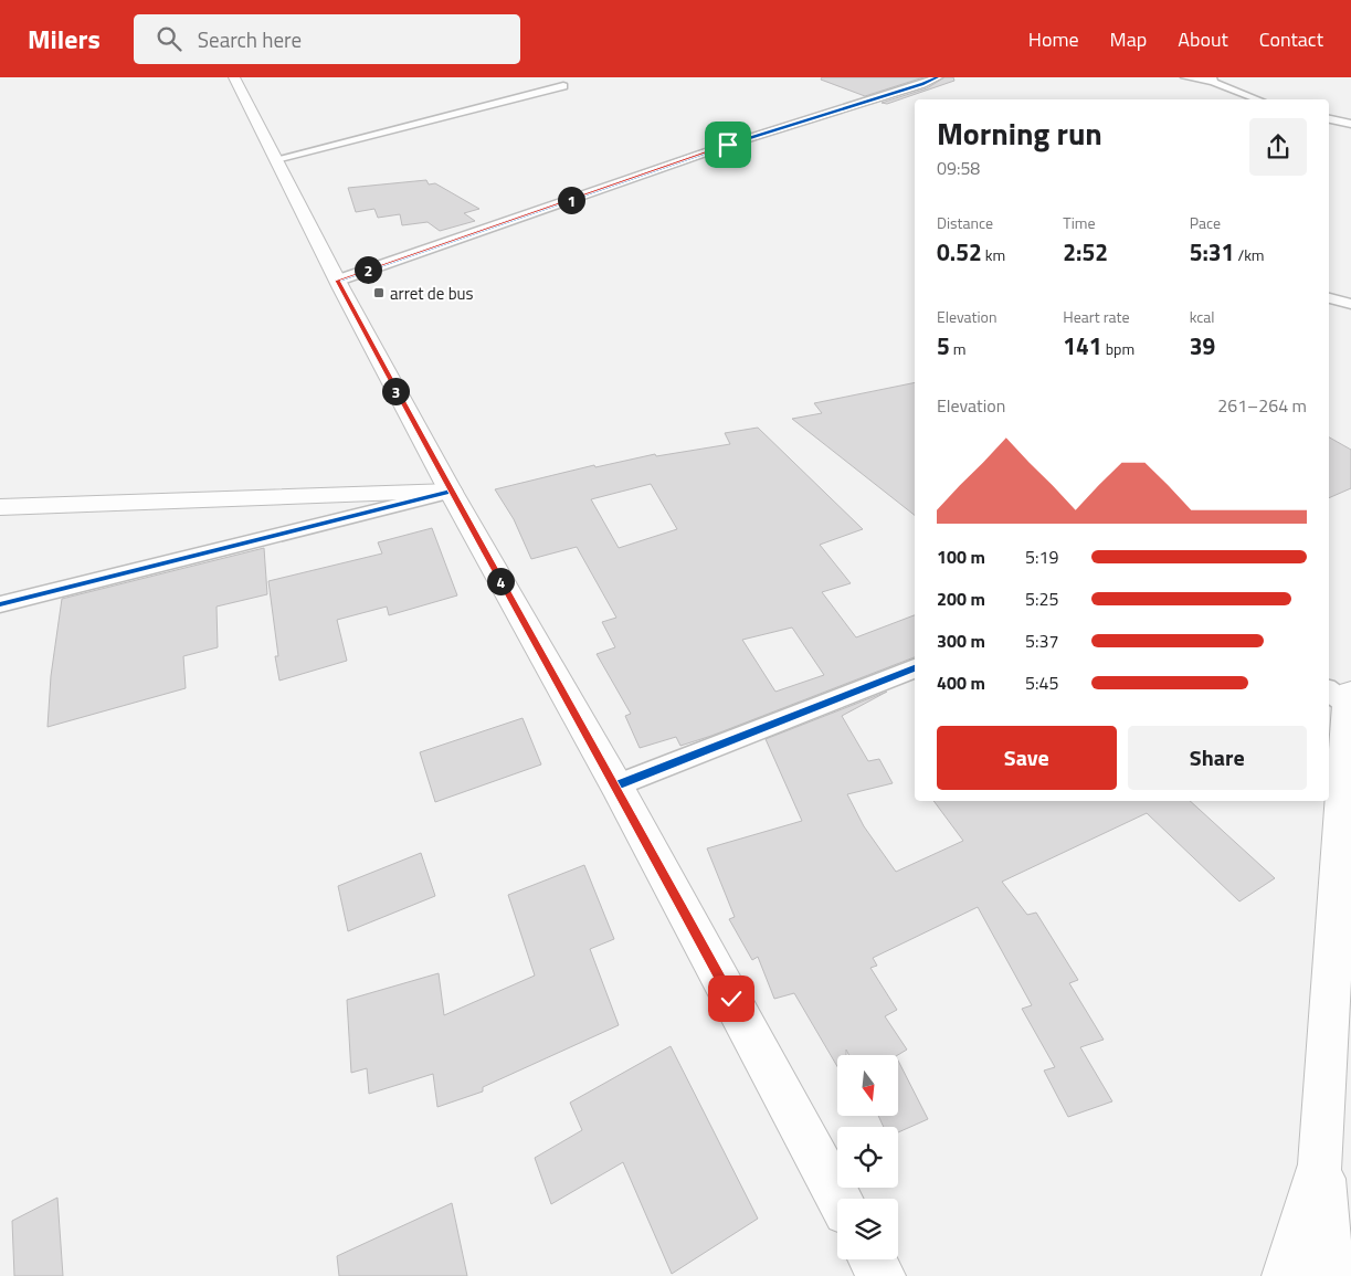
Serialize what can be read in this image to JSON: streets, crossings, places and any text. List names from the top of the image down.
{
  "places": {
    "transit": ["arret de bus"]
  },
  "north": "bottom",
  "page": {
    "header": "Milers",
    "search": "Search here",
    "nav": [
      "Home",
      "Map",
      "About",
      "Contact"
    ],
    "heading": ["Morning run", "09:58"],
    "pins": [
      "1",
      "2",
      "3",
      "4"
    ],
    "stats": [
      ["Distance", "0.52 km"],
      ["Time", "2:52"],
      ["Pace", "5:31 /km"],
      ["Elevation", "5 m"],
      ["Heart rate", "141 bpm"],
      ["kcal", "39"]
    ],
    "chart": ["Elevation", "261–264 m"],
    "list": [
      {
        "name": "100 m",
        "note": "5:19"
      },
      {
        "name": "200 m",
        "note": "5:25"
      },
      {
        "name": "300 m",
        "note": "5:37"
      },
      {
        "name": "400 m",
        "note": "5:45"
      }
    ],
    "buttons": ["Save", "Share"]
  }
}
